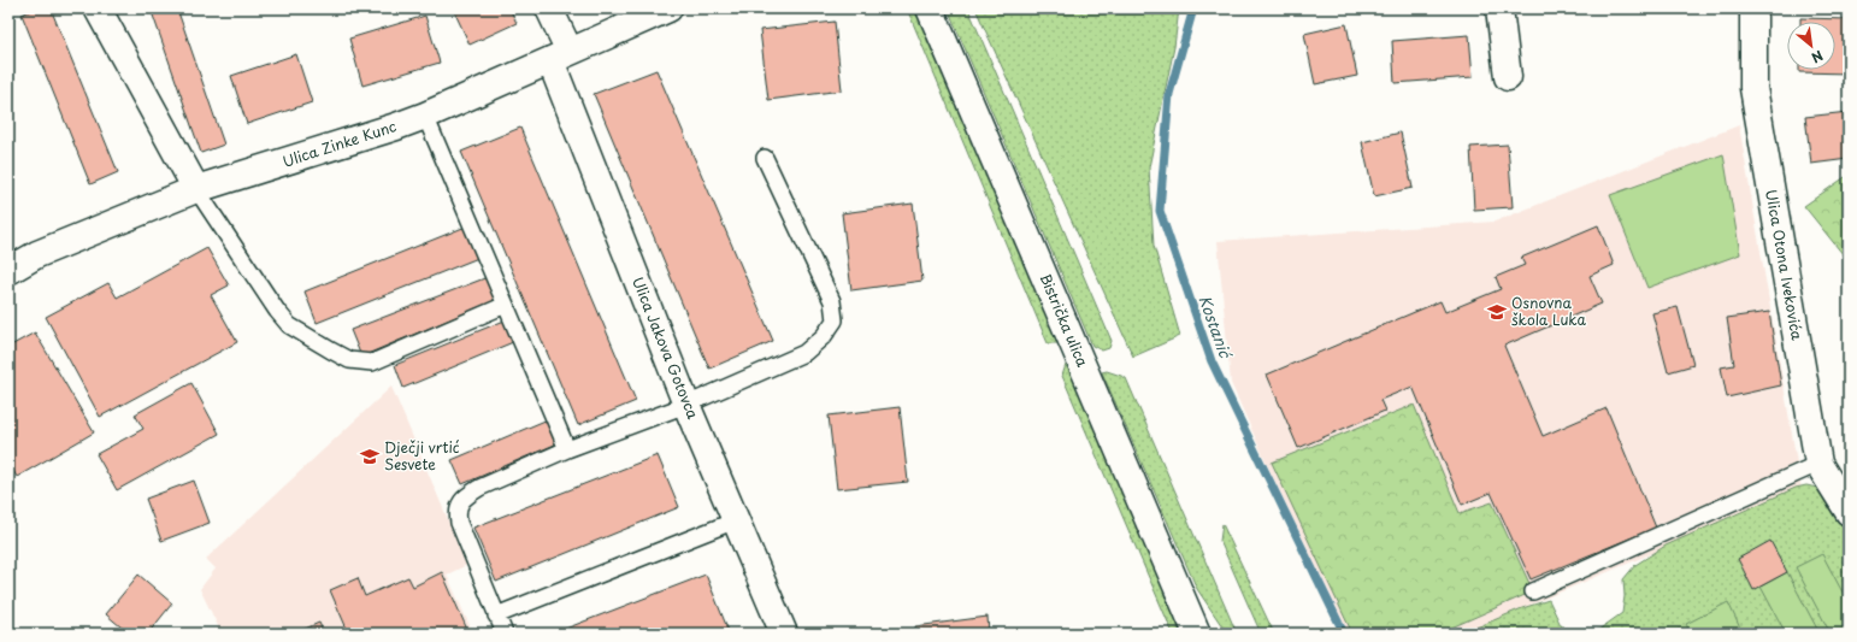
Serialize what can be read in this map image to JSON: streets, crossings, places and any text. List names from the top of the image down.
{
  "streets": {
    "street": [
      "Ulica Zinke Kunc",
      "Ulica Otona Ivekovića",
      "Bistrička ulica",
      "Ulica Jakova Gotovca"
    ]
  },
  "crossings": [
    ["Ulica Zinke Kunc", "Ulica Jakova Gotovca"]
  ],
  "water": ["Kostanić"],
  "places": {
    "school or university": ["Osnovna škola Luka", "Dječji vrtić Sesvete"]
  },
  "north": "bottom right"
}
